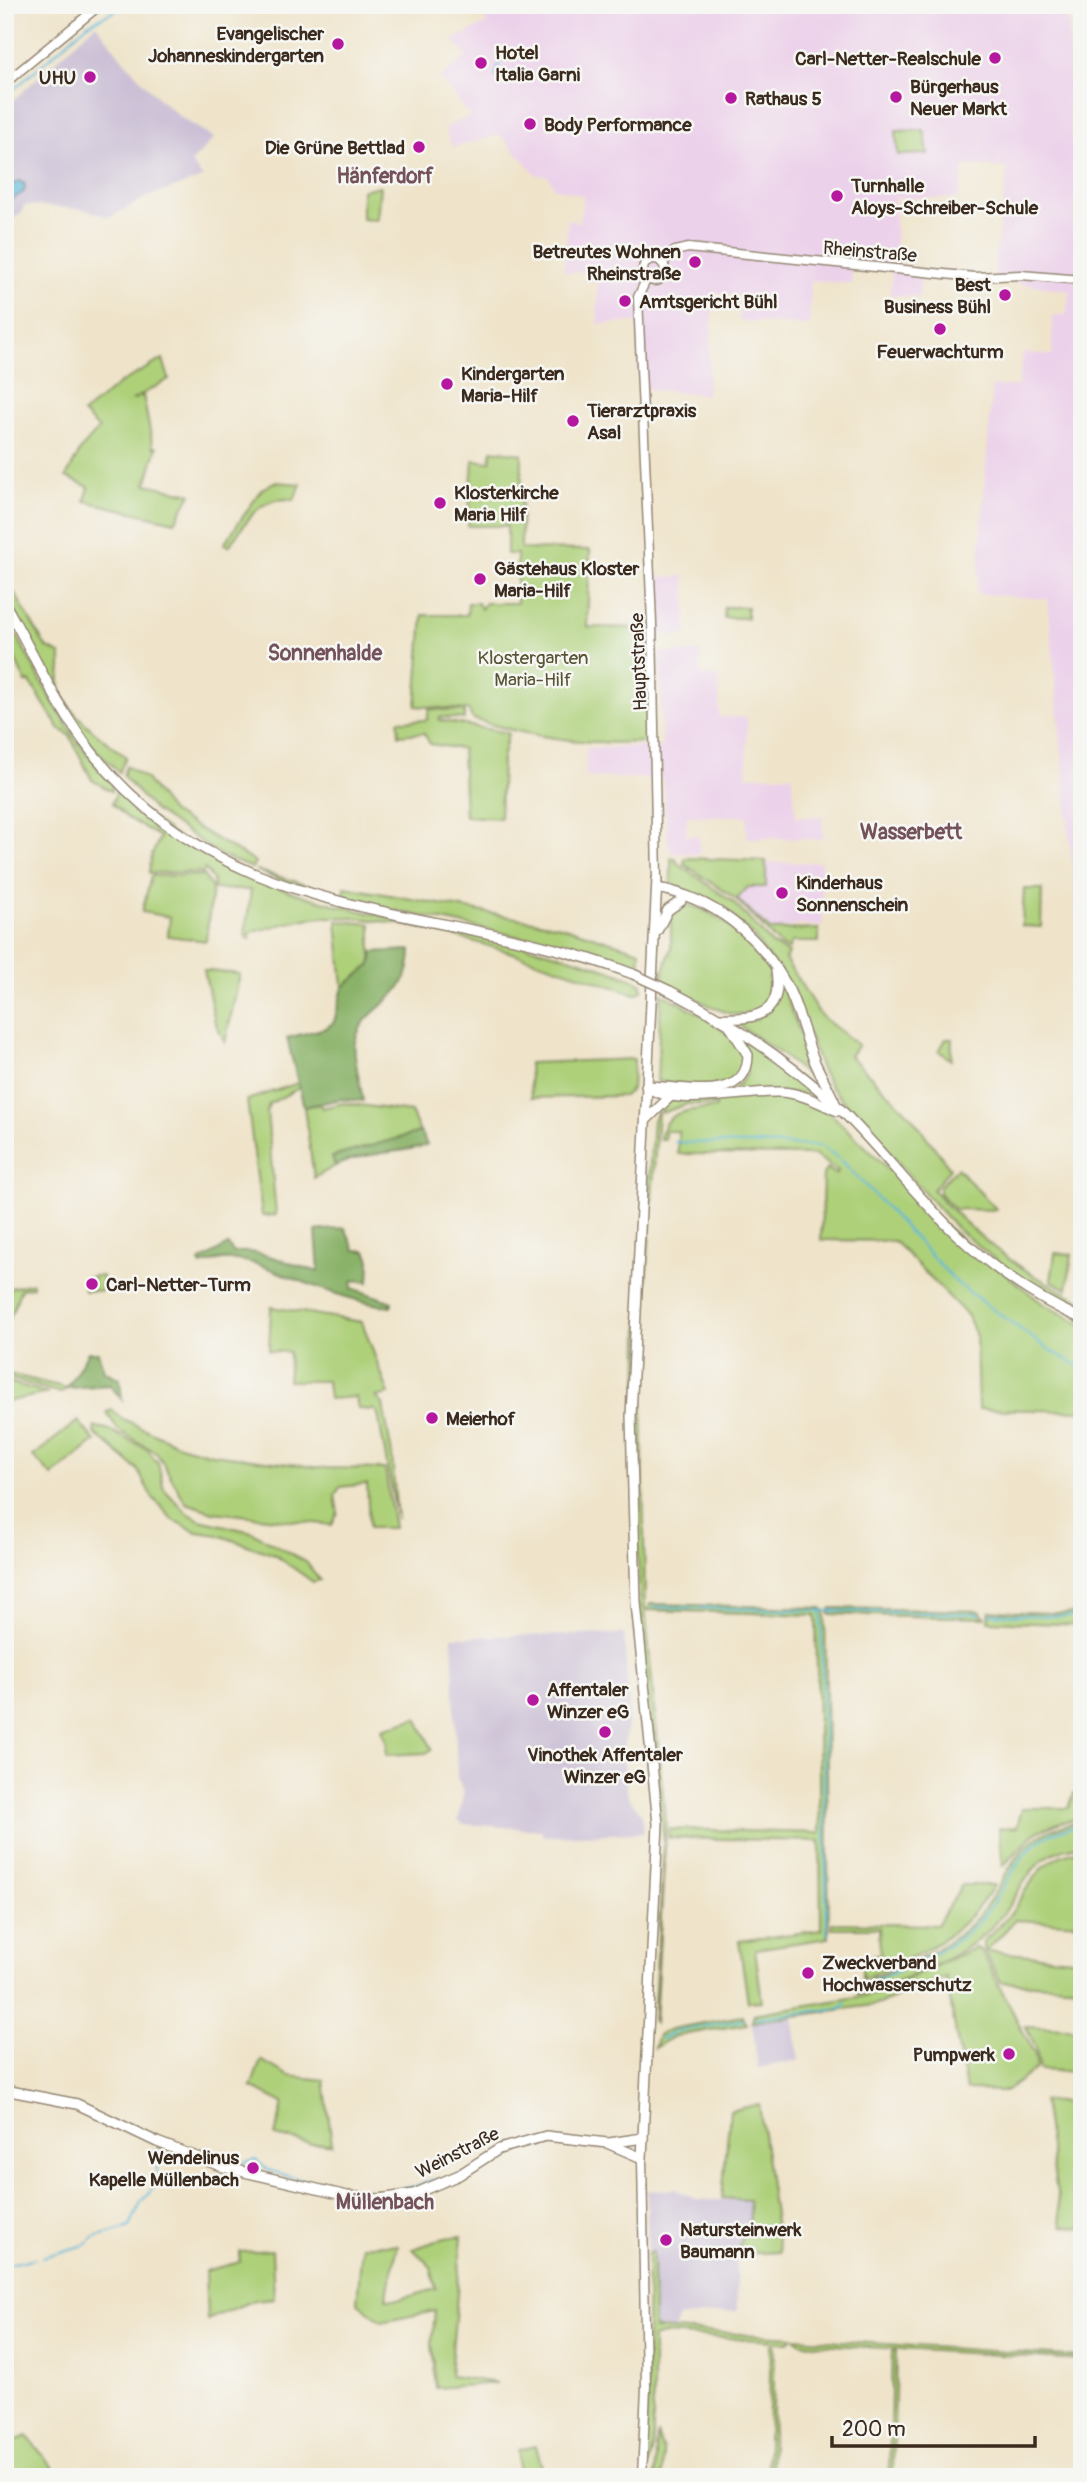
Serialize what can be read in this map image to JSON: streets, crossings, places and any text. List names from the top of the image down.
{
  "streets": {
    "main road": ["Weinstraße"],
    "street": ["Rheinstraße", "Hauptstraße"]
  },
  "crossings": [
    ["Rheinstraße", "Hauptstraße"]
  ],
  "districts": [
    "Hänferdorf",
    "Sonnenhalde",
    "Wasserbett",
    "Müllenbach"
  ],
  "parks": ["Klostergarten Maria-Hilf"],
  "places": [
    "Evangelischer Johanneskindergarten",
    "Carl-Netter-Realschule",
    "Hotel Italia Garni",
    "UHU",
    "Bürgerhaus Neuer Markt",
    "Rathaus 5",
    "Body Performance",
    "Die Grüne Bettlad",
    "Turnhalle Aloys-Schreiber-Schule",
    "Betreutes Wohnen Rheinstraße",
    "Best Business Bühl",
    "Amtsgericht Bühl",
    "Feuerwachturm",
    "Kindergarten Maria-Hilf",
    "Tierarztpraxis Asal",
    "Klosterkirche Maria Hilf",
    "Gästehaus Kloster Maria-Hilf",
    "Kinderhaus Sonnenschein",
    "Carl-Netter-Turm",
    "Meierhof",
    "Affentaler Winzer eG",
    "Vinothek Affentaler Winzer eG",
    "Zweckverband Hochwasserschutz",
    "Pumpwerk",
    "Wendelinus Kapelle Müllenbach",
    "Natursteinwerk Baumann"
  ],
  "scale_bar": "200 m"
}
